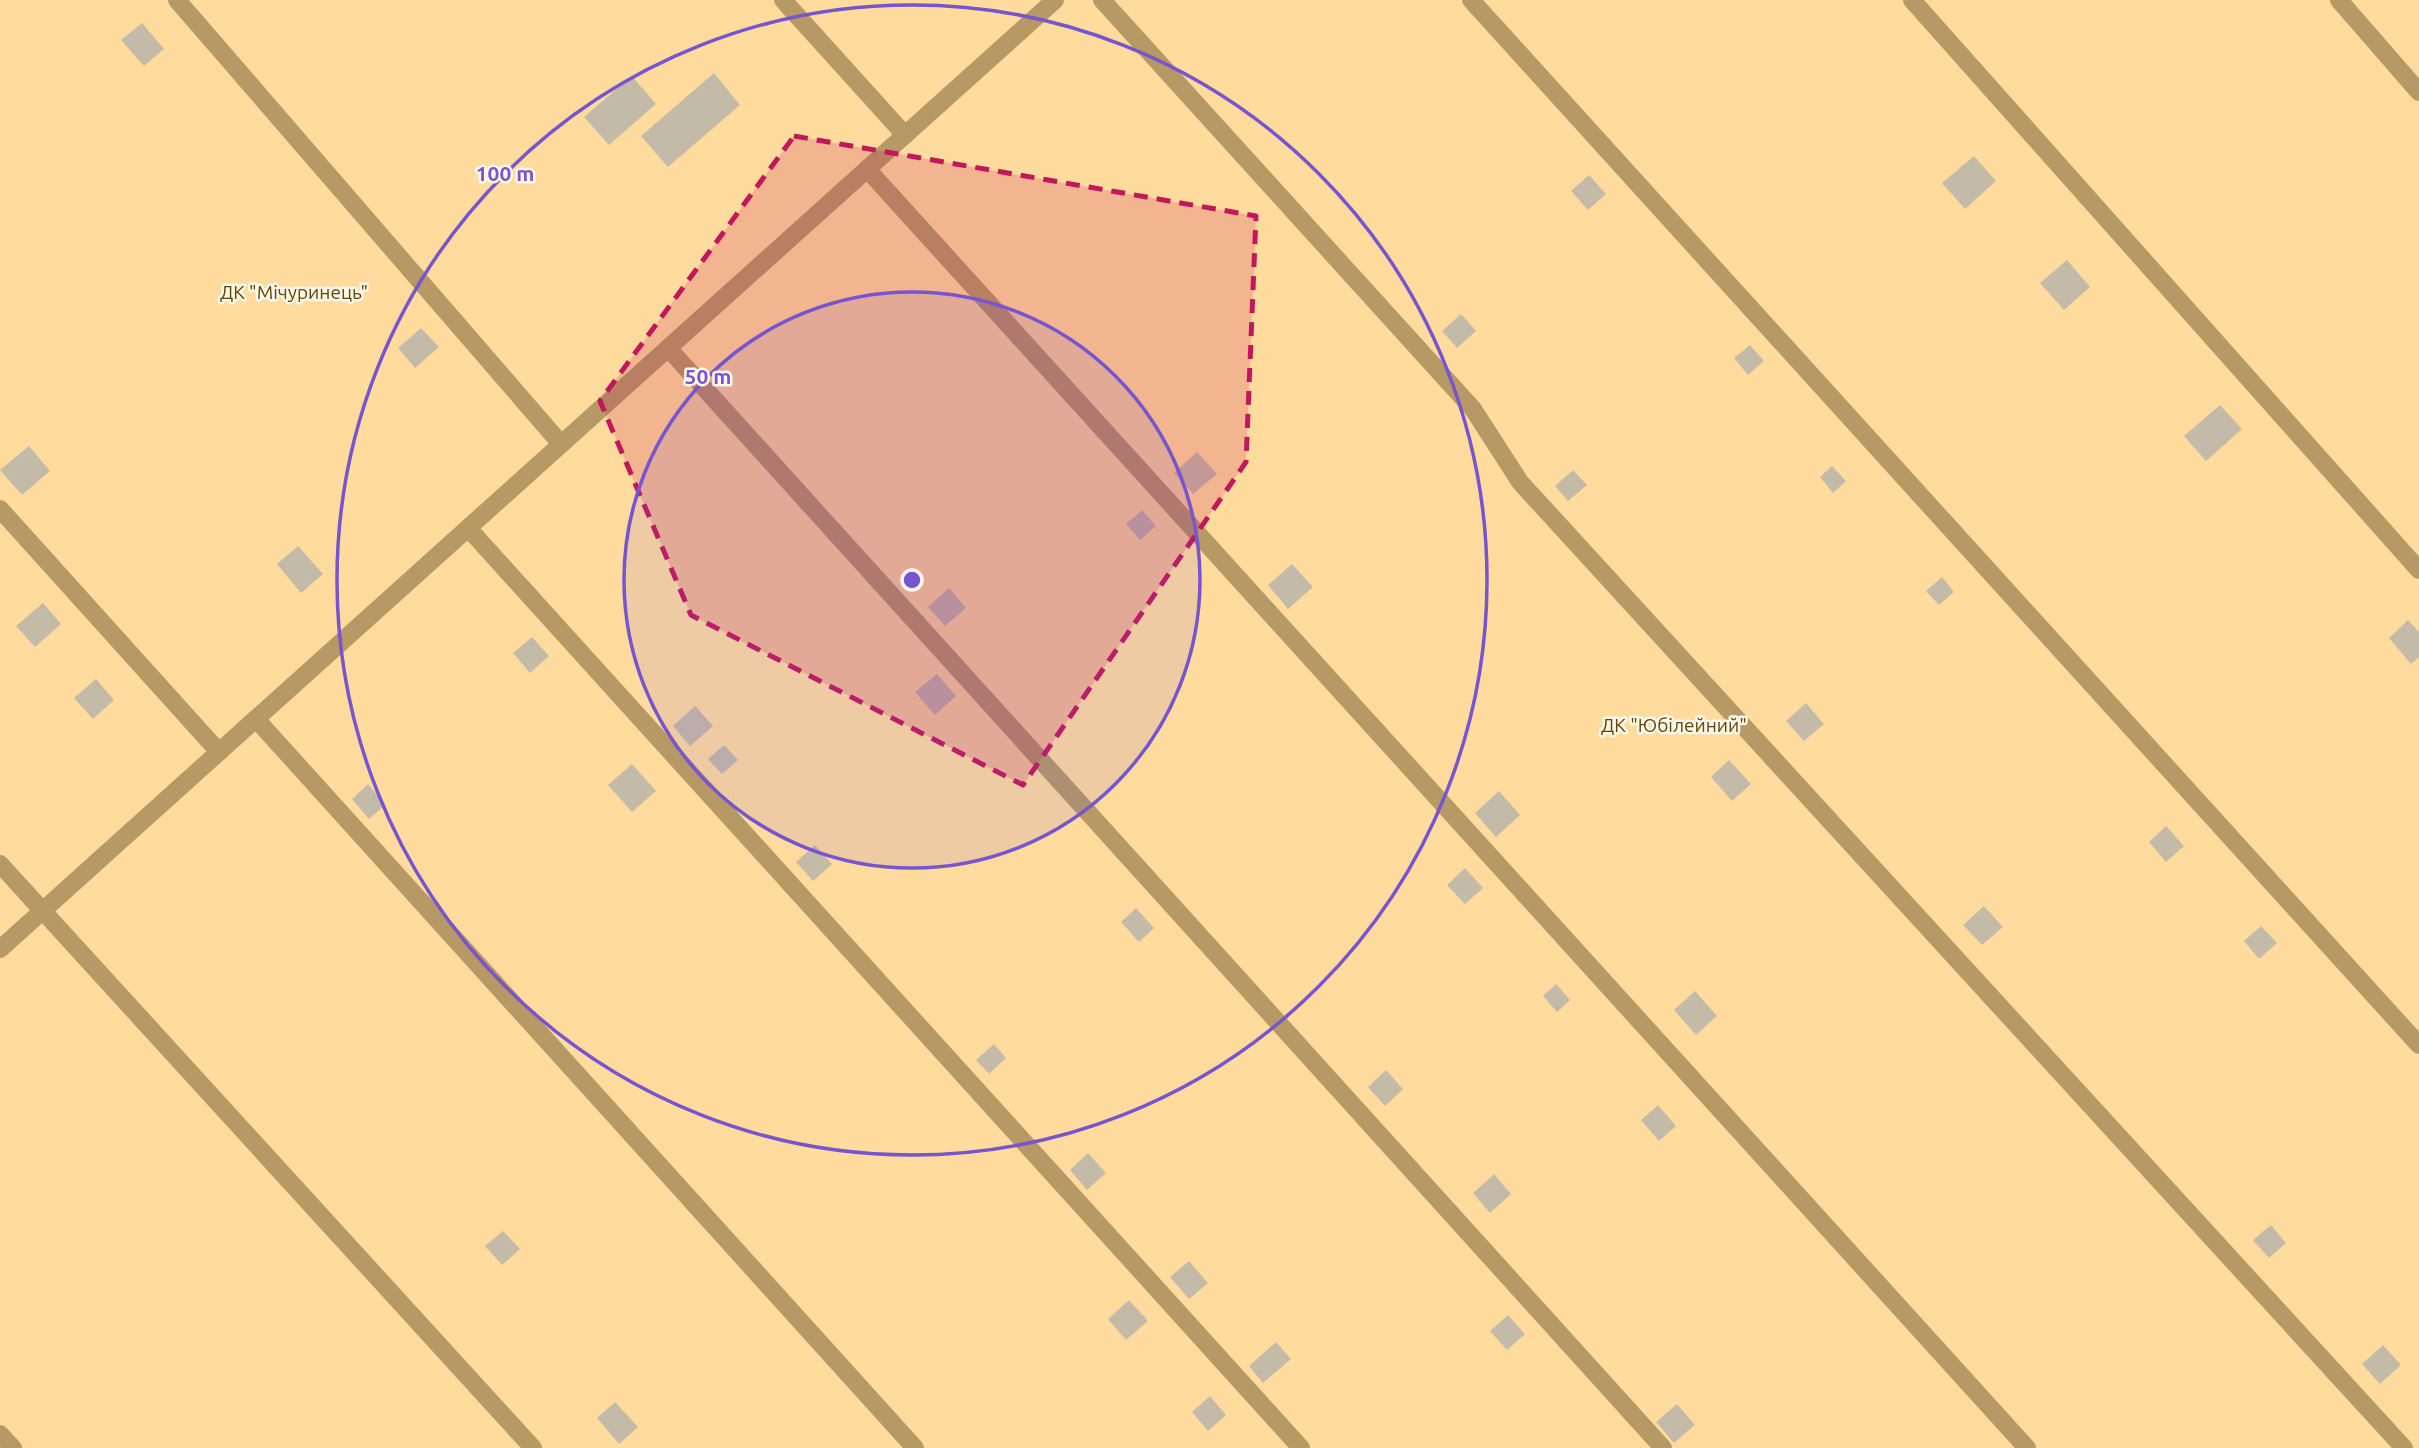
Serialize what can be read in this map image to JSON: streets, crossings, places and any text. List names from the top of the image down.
{
  "parks": ["ДК \"Мічуринець\"", "ДК \"Юбілейний\""],
  "rings": ["100 m", "50 m"]
}
